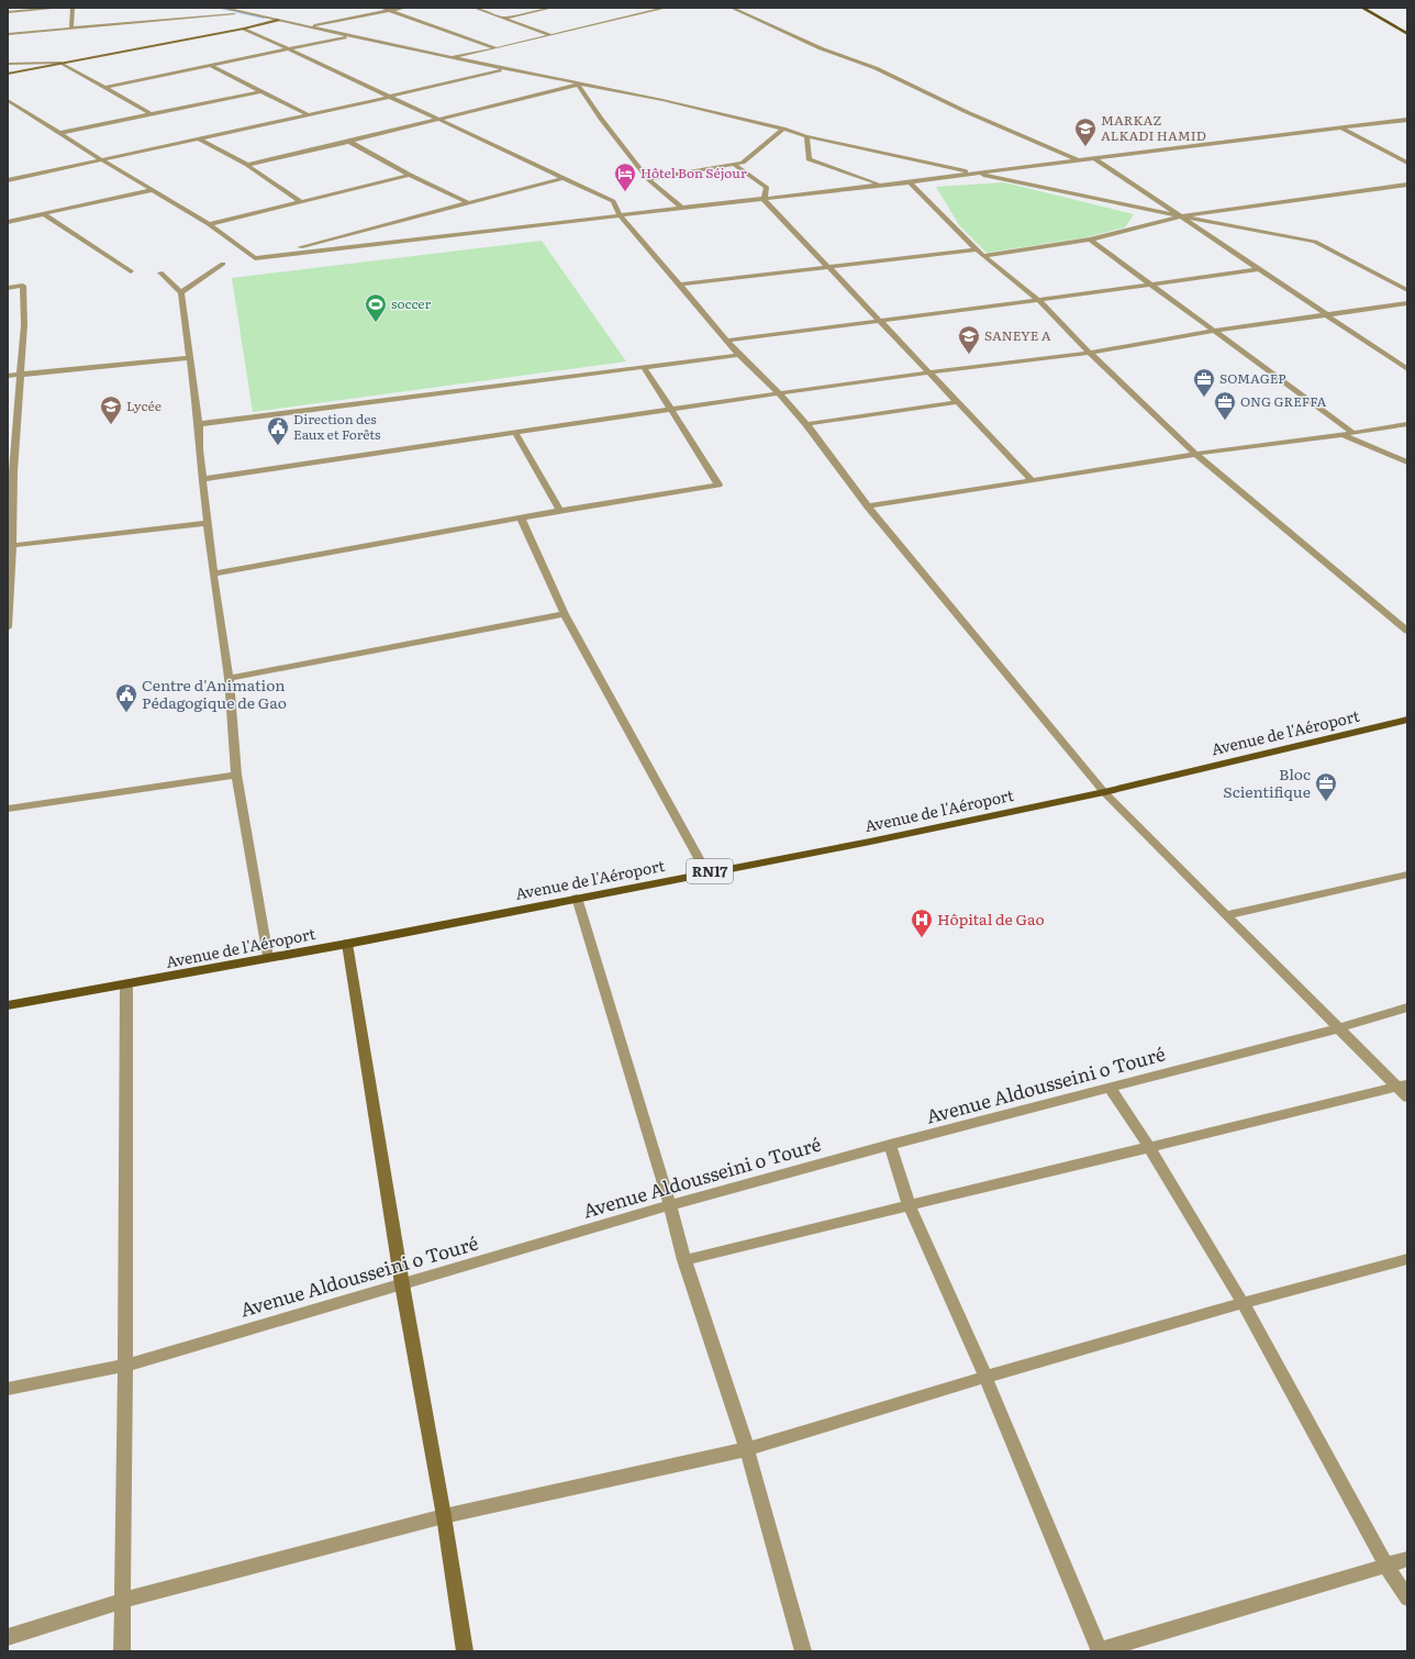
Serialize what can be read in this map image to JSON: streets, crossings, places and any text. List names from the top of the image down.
{
  "streets": {
    "main road": ["Avenue de l'Aéroport", "RN17"],
    "street": ["Avenue Aldousseini o Touré"]
  },
  "places": {
    "school or university": ["MARKAZ ALKADI HAMID", "SANEYE A", "Lycée"],
    "hotel": ["Hôtel Bon Séjour"],
    "sports": ["soccer"],
    "office": ["SOMAGEP", "ONG GREFFA", "Bloc Scientifique"],
    "public building": ["Direction des Eaux et Forêts", "Centre d'Animation Pédagogique de Gao"],
    "hospital": ["Hôpital de Gao"]
  }
}
